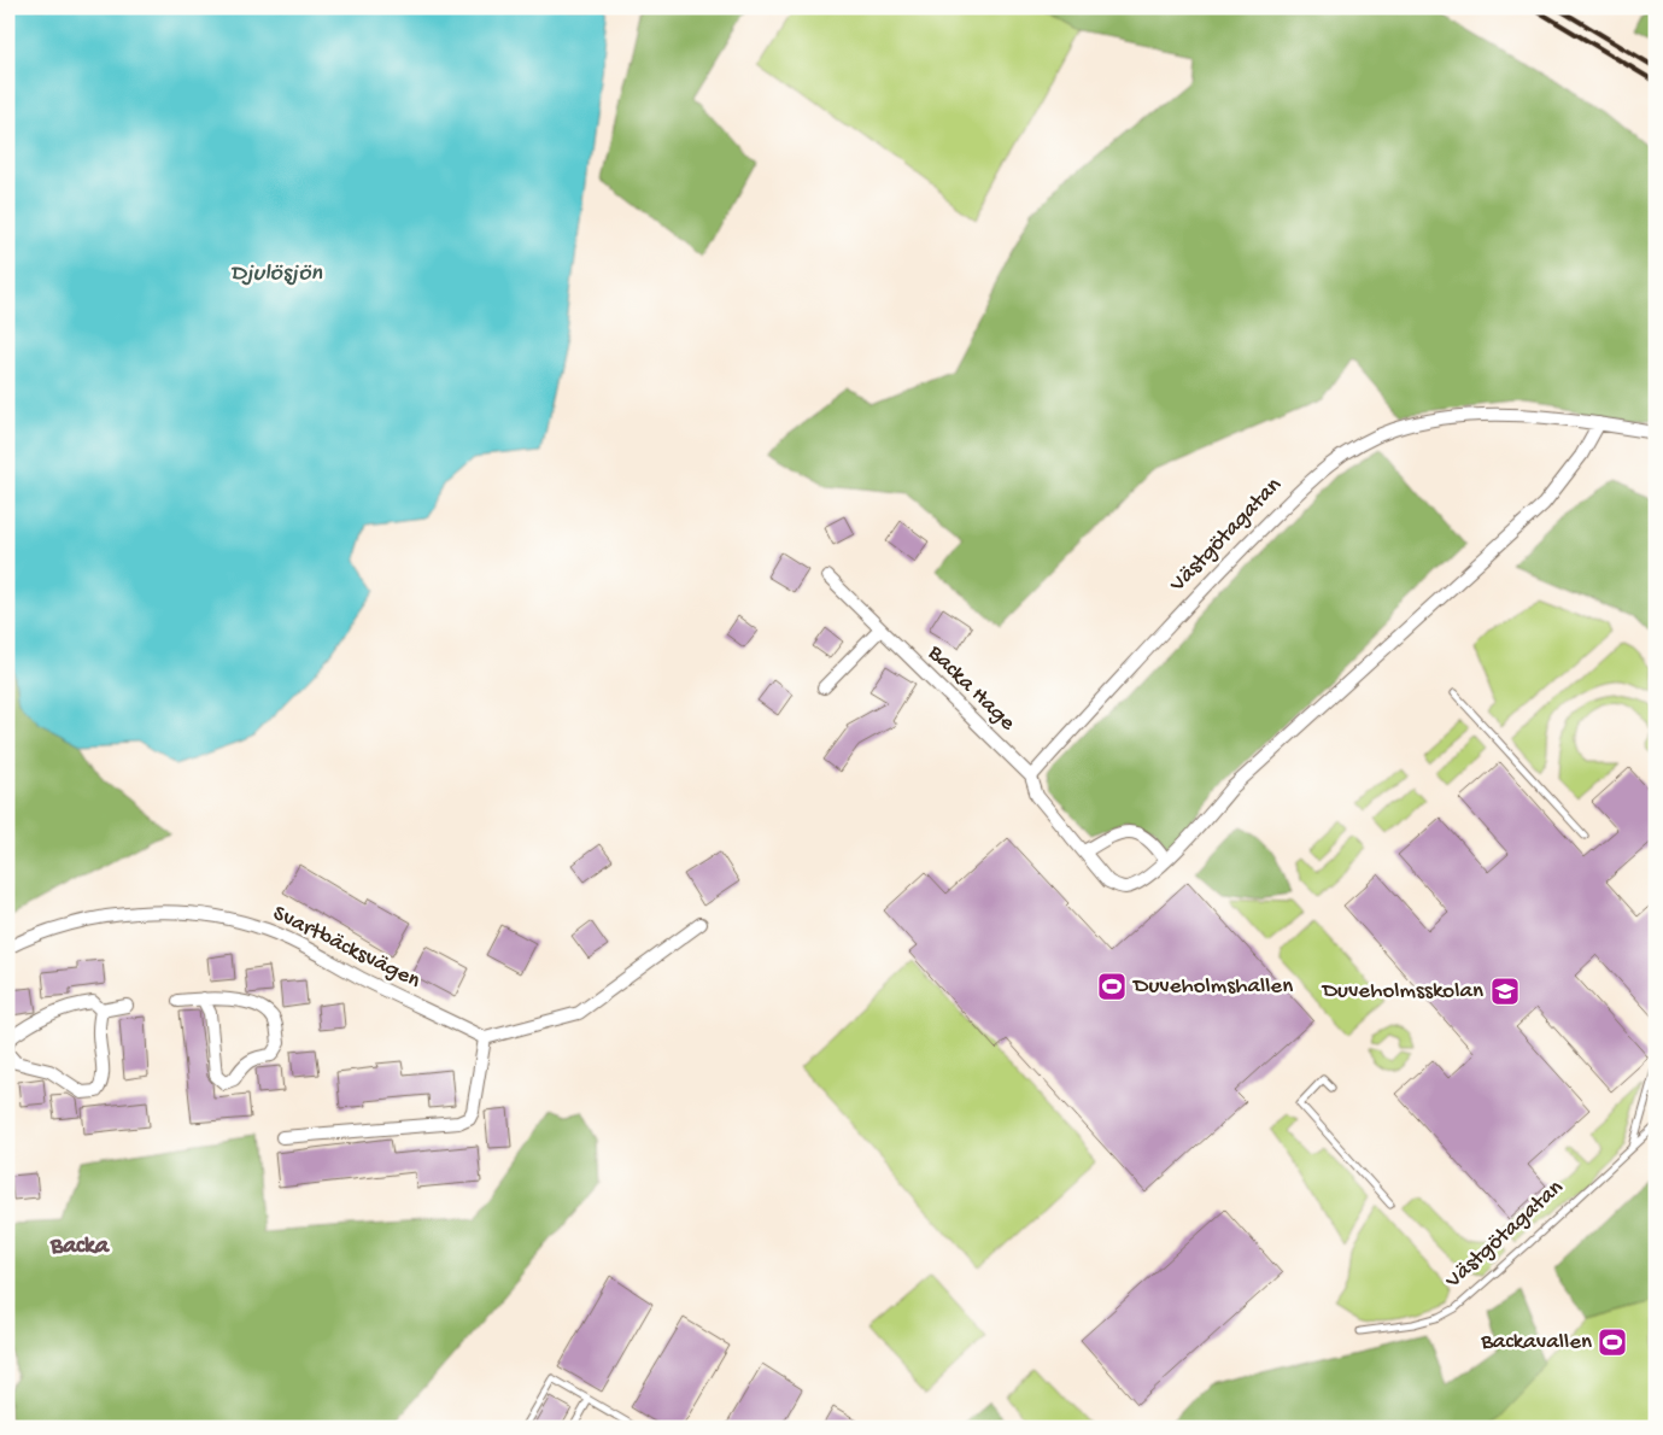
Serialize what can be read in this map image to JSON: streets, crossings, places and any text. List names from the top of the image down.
{
  "streets": {
    "street": ["Västgötagatan", "Backa Hage", "Svartbäcksvägen"]
  },
  "crossings": [
    ["Västgötagatan", "Backa Hage"]
  ],
  "districts": ["Backa"],
  "water": ["Djulösjön"],
  "places": {
    "sports": ["Duveholmshallen", "Backavallen"],
    "school or university": ["Duveholmsskolan"]
  }
}
